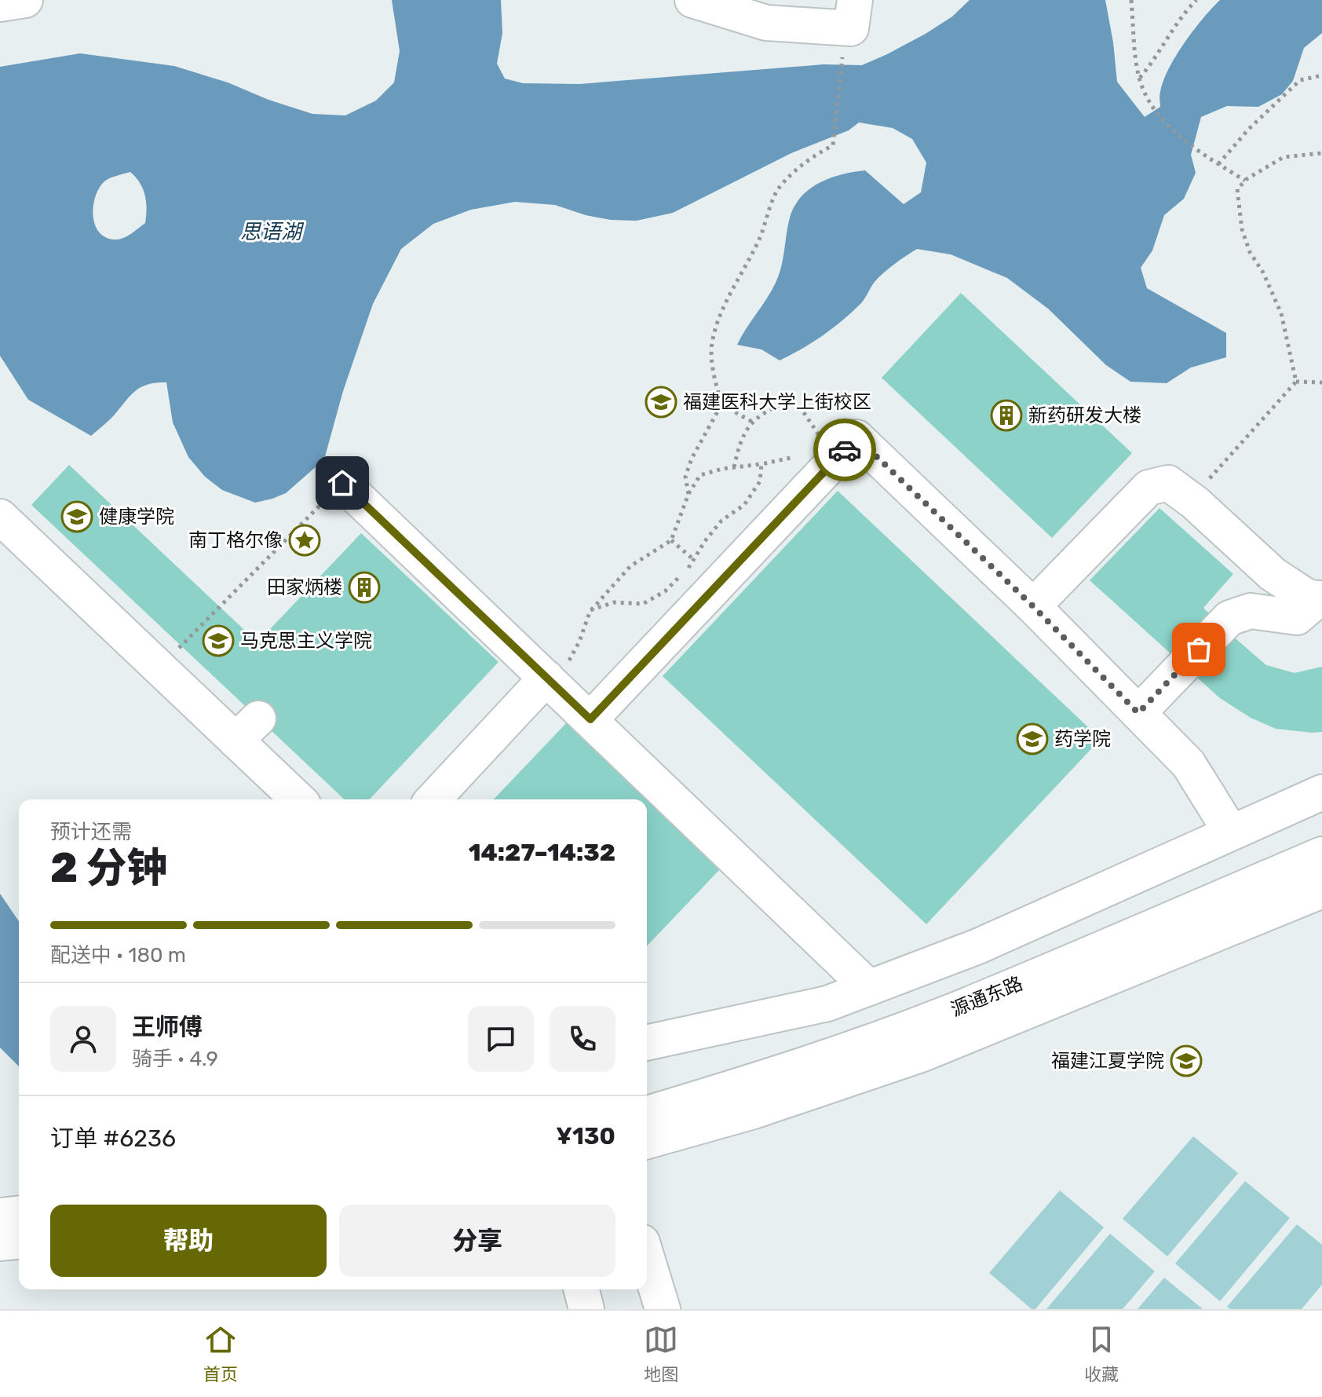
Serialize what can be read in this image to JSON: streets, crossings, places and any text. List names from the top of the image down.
{
  "streets": {
    "main road": ["源通东路"]
  },
  "water": ["思语湖"],
  "places": {
    "school or university": [
      "福建医科大学上街校区",
      "健康学院",
      "马克思主义学院",
      "药学院",
      "福建江夏学院"
    ],
    "building": ["新药研发大楼", "田家炳楼"],
    "place": ["南丁格尔像"]
  },
  "page": {
    "heading": ["2 分钟", "预计还需", "14:27–14:32"],
    "panel": [
      "王师傅",
      "骑手 · 4.9",
      "订单 #6236",
      "¥130"
    ],
    "bar": "配送中 · 180 m",
    "buttons": ["帮助", "分享"],
    "tabs": ["首页", "地图", "收藏"]
  }
}
